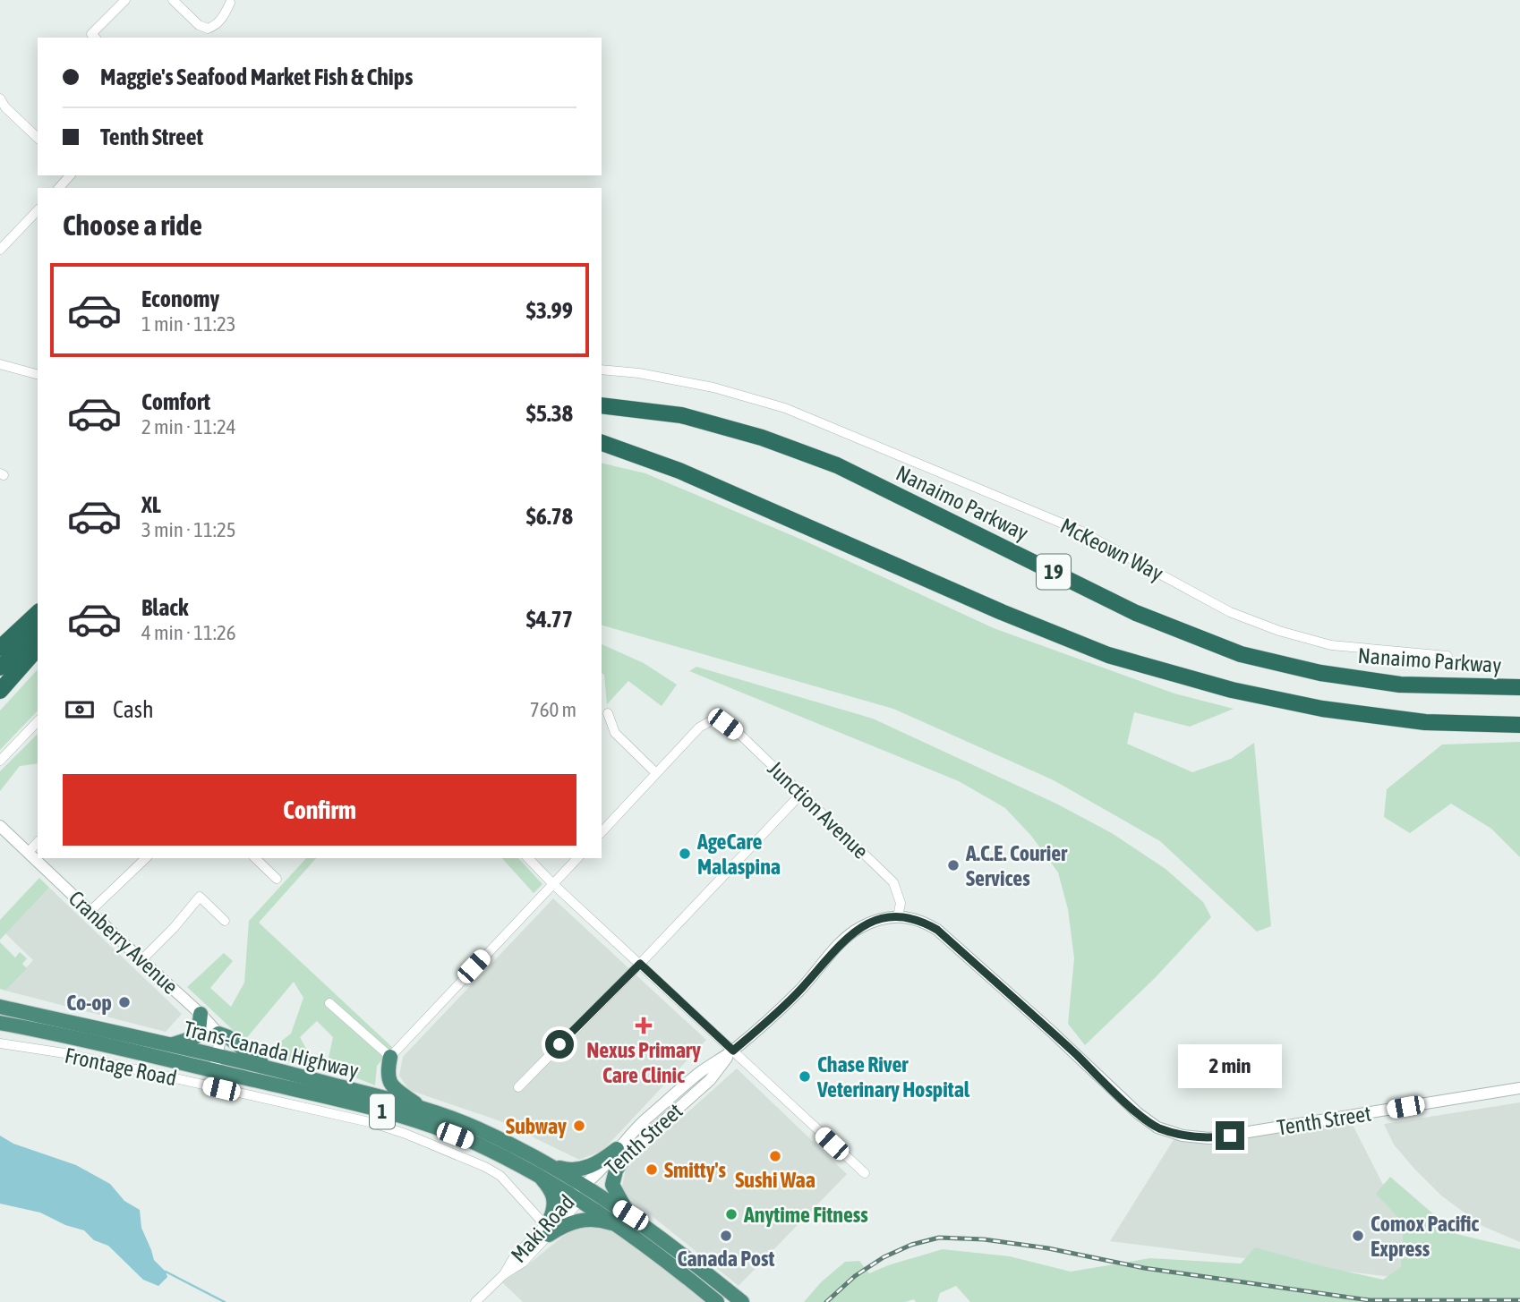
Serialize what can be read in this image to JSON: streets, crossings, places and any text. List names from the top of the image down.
{
  "streets": {
    "highway": [
      "Nanaimo Parkway",
      "19",
      "Trans-Canada Highway",
      "1"
    ],
    "street": [
      "McKeown Way",
      "Junction Avenue",
      "Cranberry Avenue",
      "Frontage Road",
      "Tenth Street",
      "Maki Road"
    ]
  },
  "crossings": [
    ["Junction Avenue", "Tenth Street"],
    ["Trans-Canada Highway", "Tenth Street"],
    ["Trans-Canada Highway", "Maki Road"],
    ["Frontage Road", "Maki Road"],
    ["Tenth Street", "Maki Road"]
  ],
  "places": {
    "other": [
      "AgeCare Malaspina",
      "A.C.E. Courier Services",
      "Co-op",
      "Chase River Veterinary Hospital",
      "Subway",
      "Sushi Waa",
      "Smitty's",
      "Anytime Fitness",
      "Canada Post",
      "Comox Pacific Express"
    ],
    "health": ["Nexus Primary Care Clinic"]
  },
  "page": {
    "banner": ["Maggie's Seafood Market Fish & Chips", "Tenth Street"],
    "heading": "Choose a ride",
    "list": [
      {
        "name": "Economy",
        "note": "1 min · 11:23",
        "value": "$3.99"
      },
      {
        "name": "Comfort",
        "note": "2 min · 11:24",
        "value": "$5.38"
      },
      {
        "name": "XL",
        "note": "3 min · 11:25",
        "value": "$6.78"
      },
      {
        "name": "Black",
        "note": "4 min · 11:26",
        "value": "$4.77"
      }
    ],
    "pay": ["Cash", "760 m"],
    "buttons": "Confirm",
    "bubble": "2 min"
  }
}
